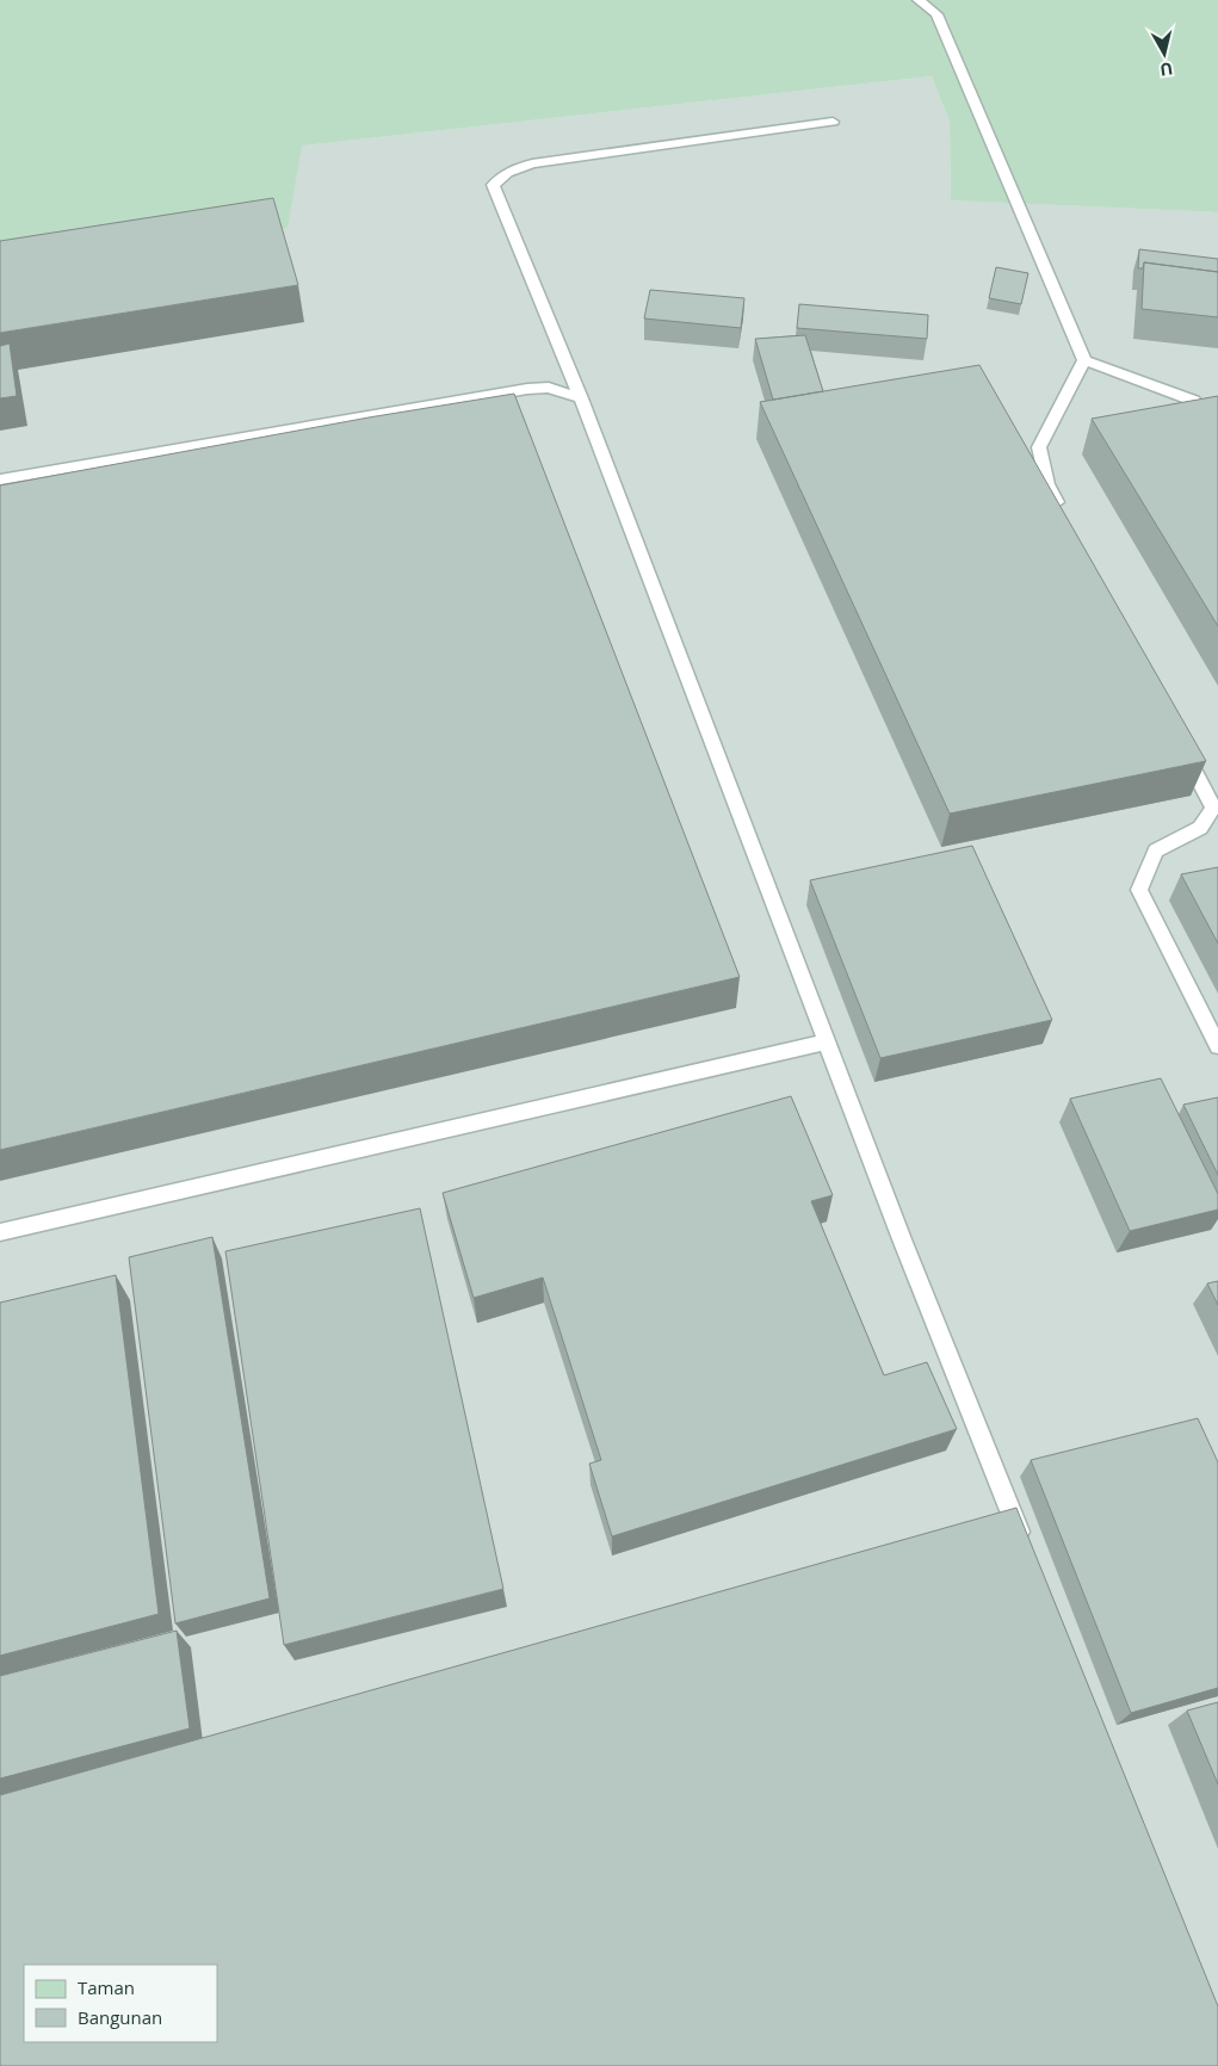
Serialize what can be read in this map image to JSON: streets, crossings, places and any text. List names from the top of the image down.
{
  "legend": ["Taman", "Bangunan"],
  "north": "bottom"
}
